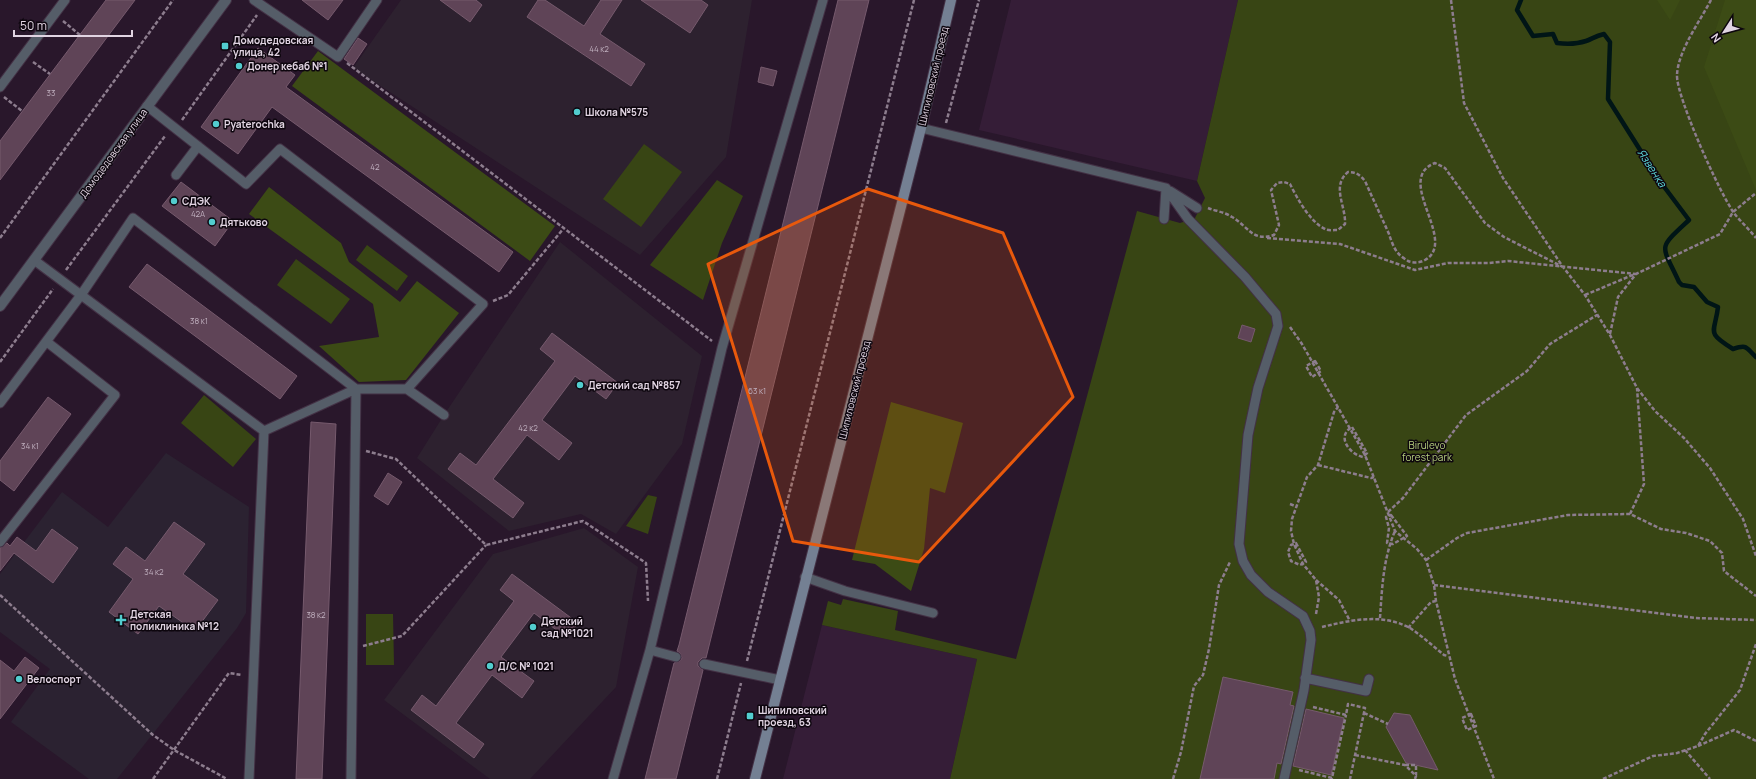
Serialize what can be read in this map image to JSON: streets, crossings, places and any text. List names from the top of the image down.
{
  "streets": {
    "main road": ["Шипиловский проезд"],
    "street": ["Домодедовская улица"]
  },
  "water": ["Язвенка"],
  "parks": ["Birulevo forest park"],
  "places": {
    "transit": ["Домодедовская улица, 42", "Шипиловский проезд, 63"],
    "other": [
      "Донер кебаб №1",
      "Школа №575",
      "Pyaterochka",
      "СДЭК",
      "Дятьково",
      "Детский сад №857",
      "Детский сад №1021",
      "Д/C № 1021",
      "Велоспорт"
    ],
    "health": ["Детская поликлиника №12"]
  },
  "house_numbers": [
    "44 к2",
    "33",
    "42",
    "42А",
    "38 к1",
    "63 к1",
    "42 к2",
    "34 к1",
    "34 к2",
    "38 к2"
  ],
  "scale_bar": "50 m",
  "north": "bottom left"
}
